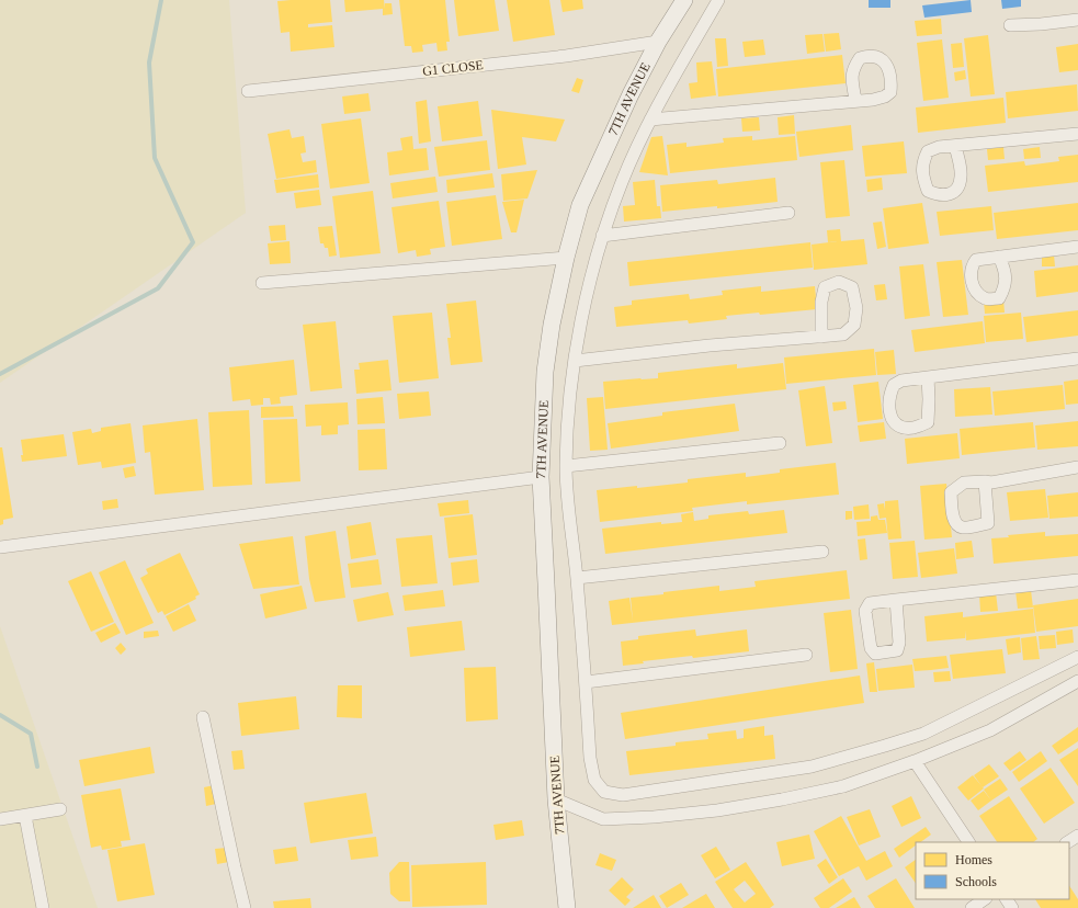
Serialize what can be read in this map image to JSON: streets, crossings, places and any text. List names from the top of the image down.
{
  "streets": {
    "main road": ["7TH AVENUE"],
    "street": ["G1 CLOSE"]
  },
  "crossings": [
    ["G1 CLOSE", "7TH AVENUE"]
  ],
  "legend": ["Homes", "Schools"]
}
